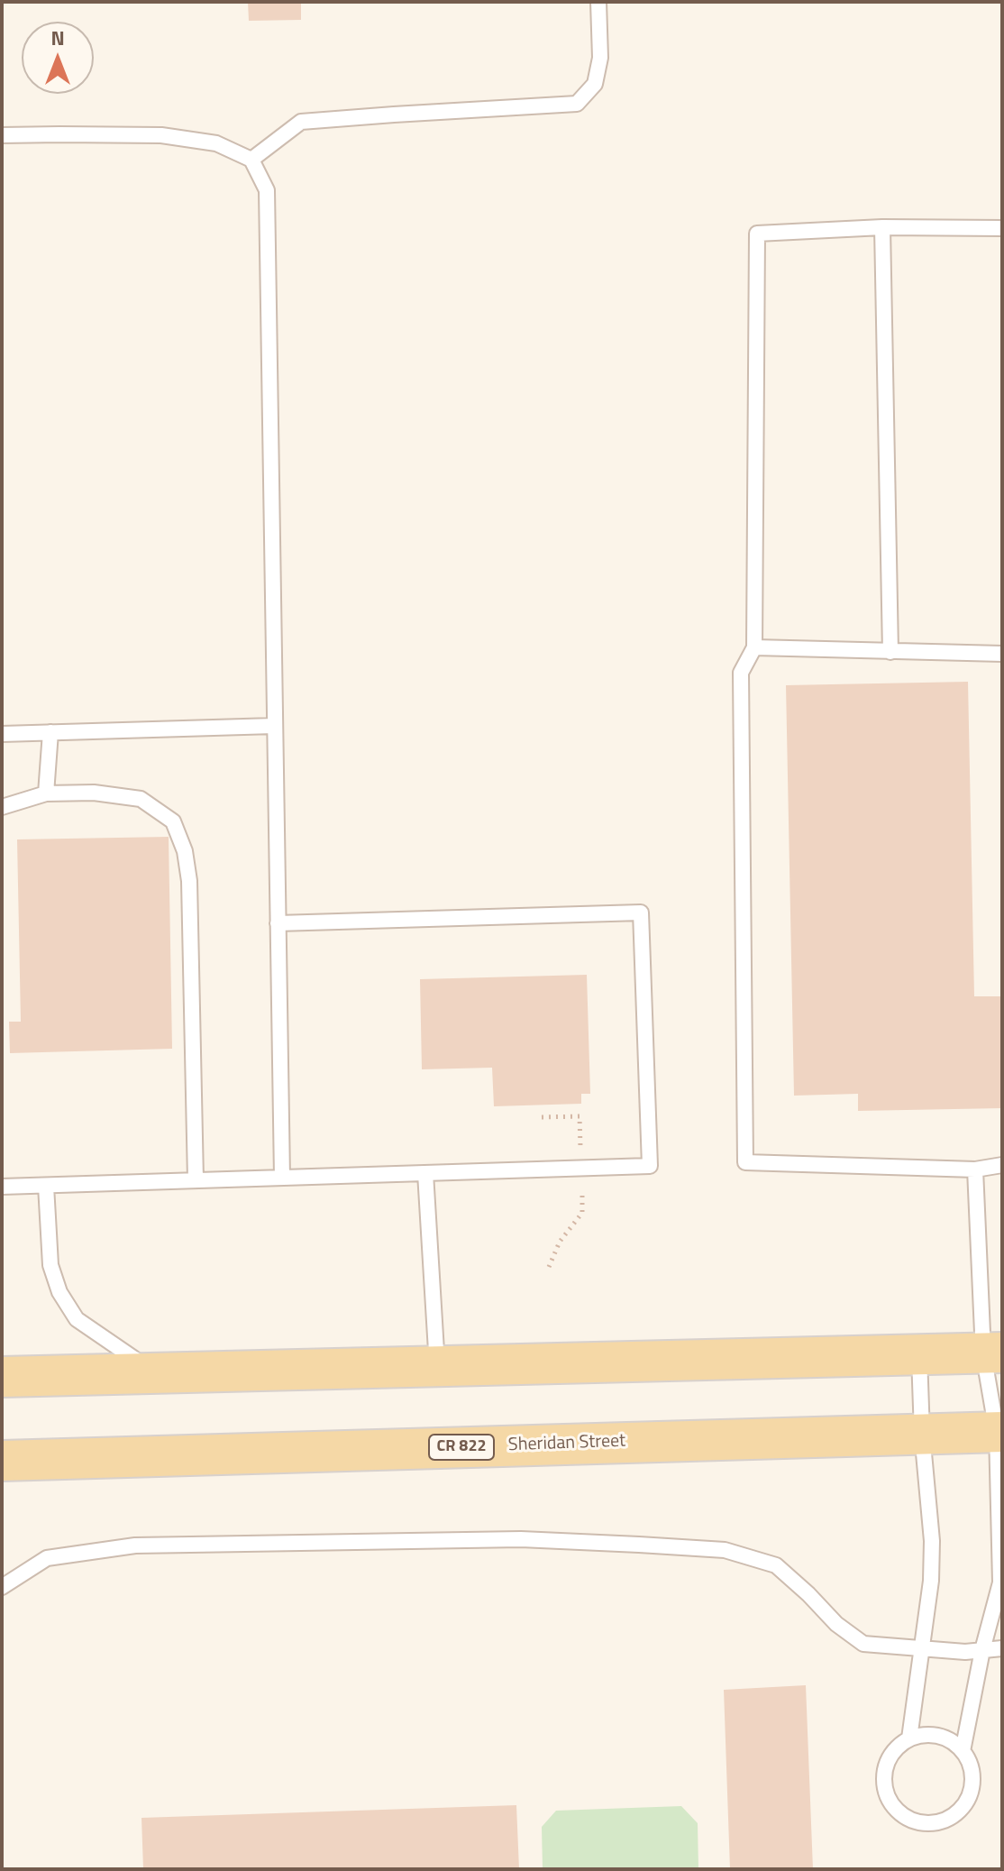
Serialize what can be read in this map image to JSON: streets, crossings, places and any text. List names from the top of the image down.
{
  "streets": {
    "main road": ["Sheridan Street", "CR 822"]
  },
  "north": "top"
}
